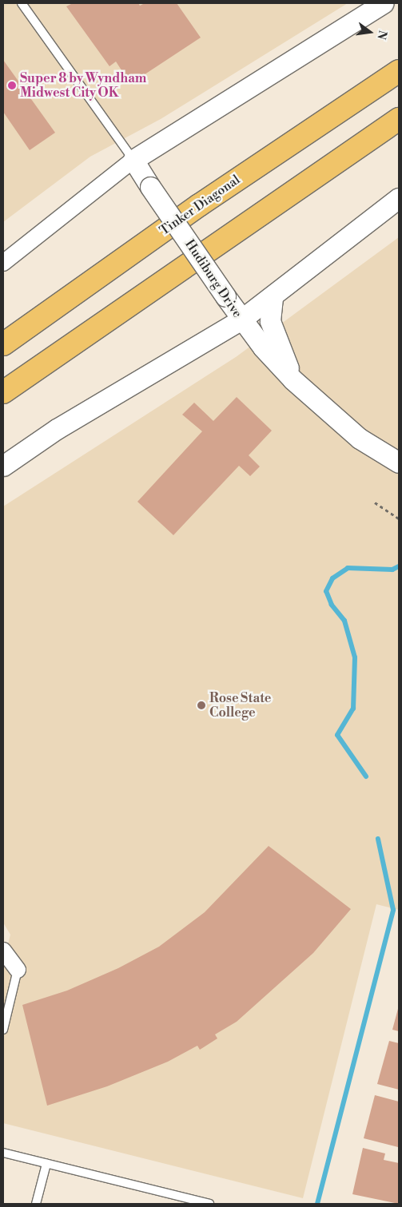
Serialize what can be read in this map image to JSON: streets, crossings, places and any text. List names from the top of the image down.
{
  "streets": {
    "highway": ["Tinker Diagonal"],
    "street": ["Hudiburg Drive"]
  },
  "places": ["Super 8 by Wyndham Midwest City OK", "Rose State College"],
  "north": "right"
}
